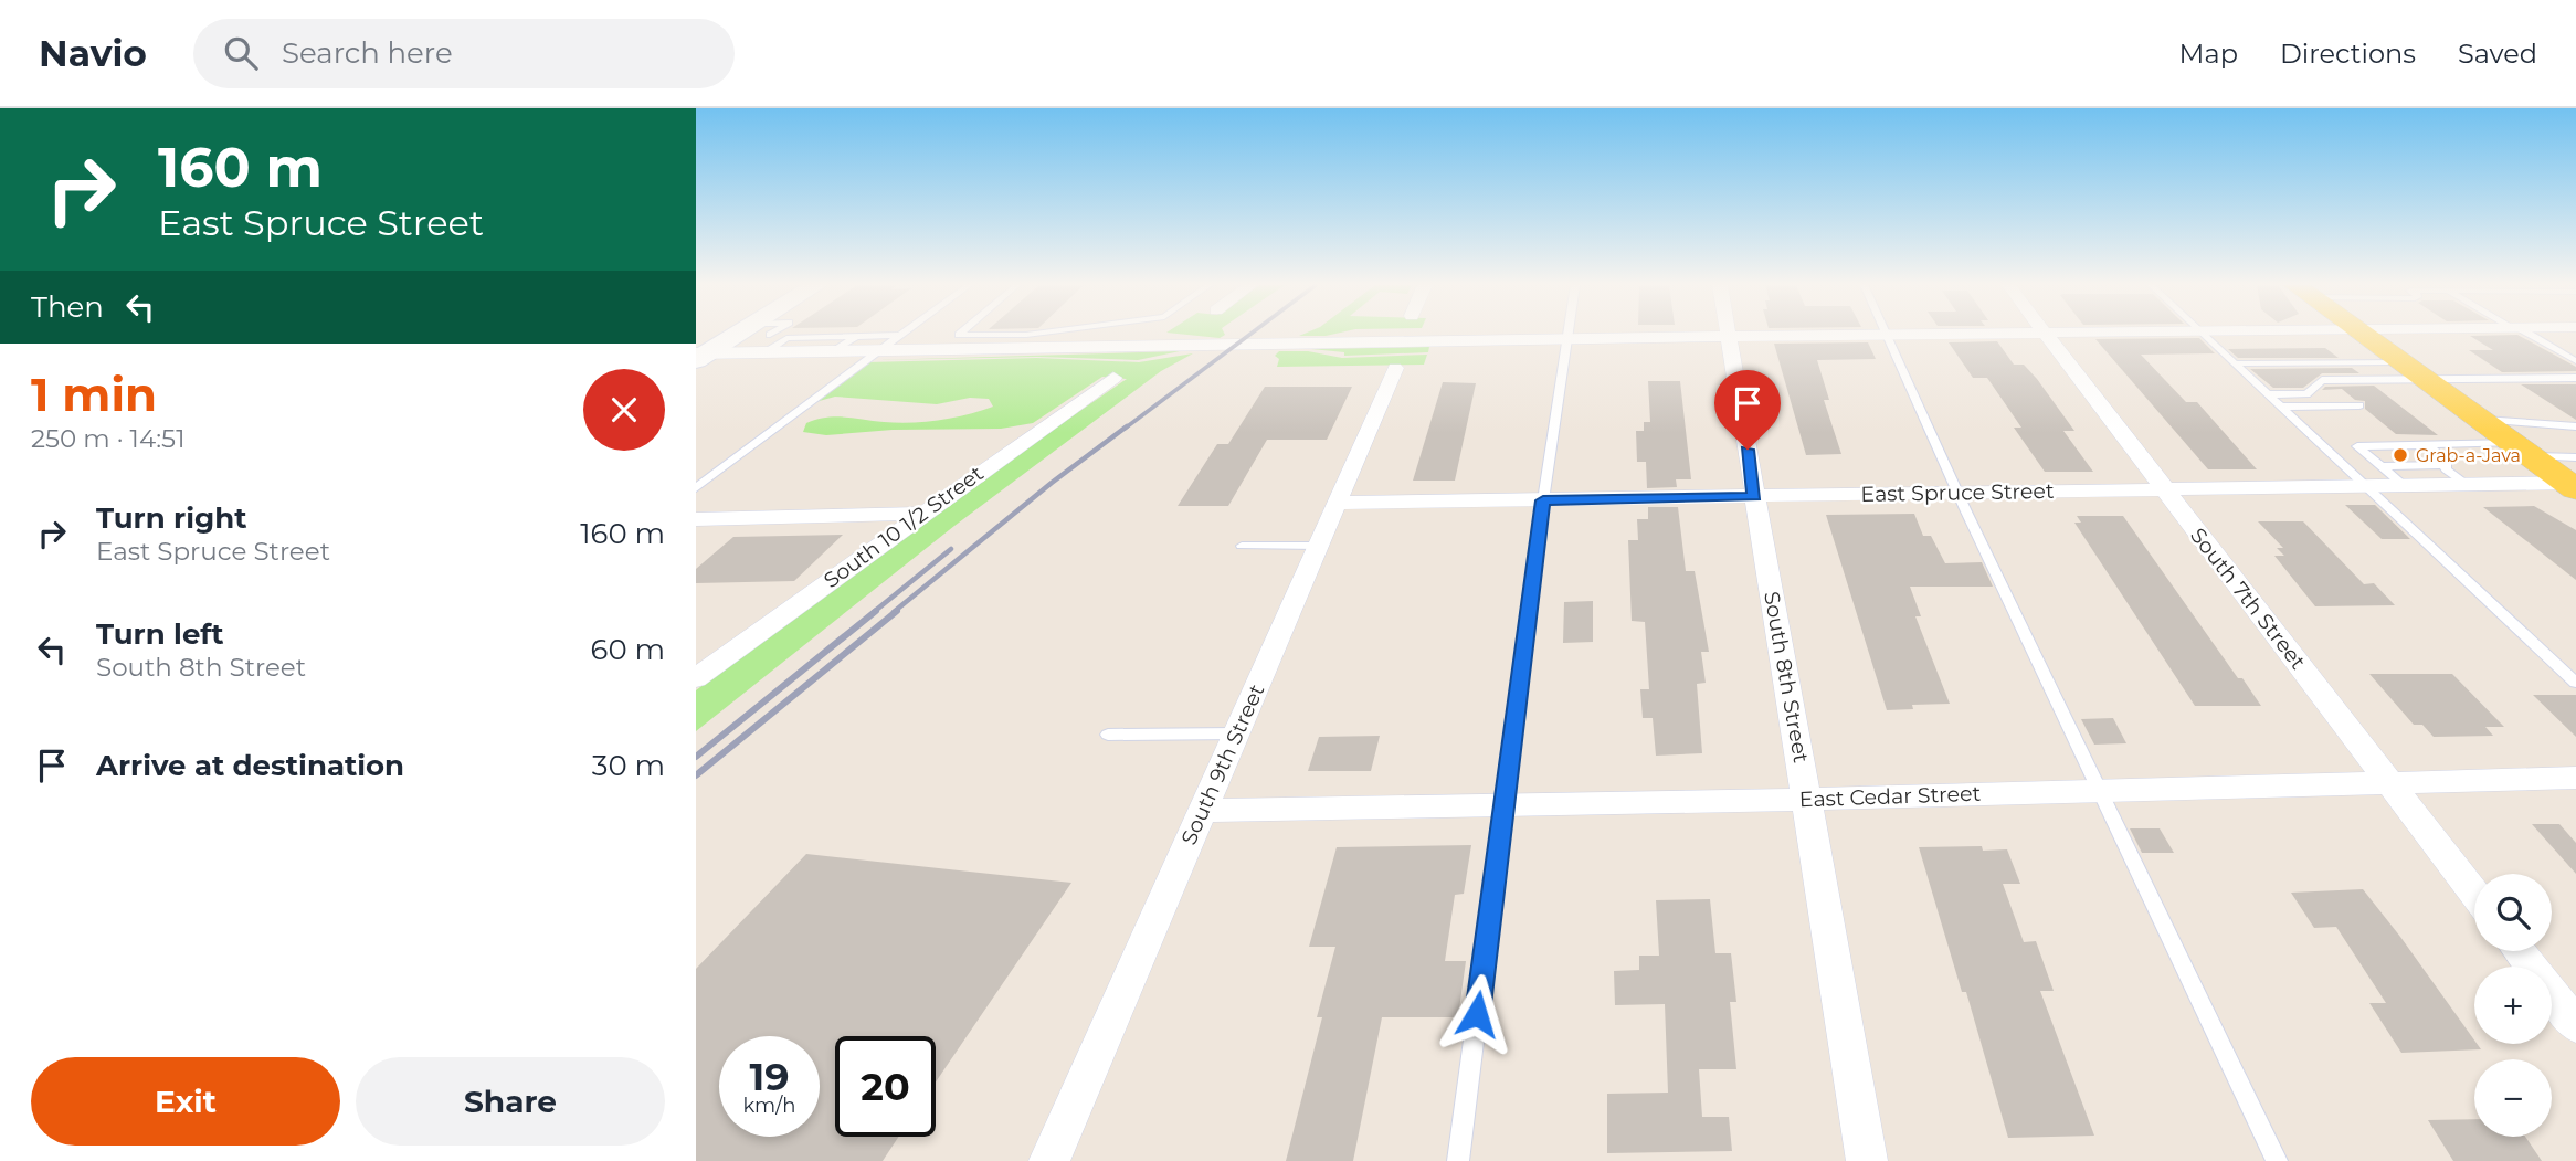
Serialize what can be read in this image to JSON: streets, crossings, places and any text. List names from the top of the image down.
{
  "streets": {
    "street": [
      "East Spruce Street",
      "South 10 1/2 Street",
      "South 7th Street",
      "South 8th Street",
      "South 9th Street",
      "East Cedar Street"
    ]
  },
  "crossings": [
    ["East Spruce Street", "South 7th Street"],
    ["East Spruce Street", "South 8th Street"],
    ["East Spruce Street", "South 9th Street"],
    ["South 7th Street", "East Cedar Street"],
    ["South 8th Street", "East Cedar Street"],
    ["South 9th Street", "East Cedar Street"]
  ],
  "places": ["Grab-a-Java"],
  "page": {
    "header": "Navio",
    "search": "Search here",
    "nav": ["Map", "Directions", "Saved"],
    "turn": ["160 m", "East Spruce Street"],
    "then": "Then",
    "heading": ["1 min", "250 m · 14:51"],
    "list": [
      {
        "name": "Turn right",
        "note": "East Spruce Street",
        "value": "160 m"
      },
      {
        "name": "Turn left",
        "note": "South 8th Street",
        "value": "60 m"
      },
      {
        "name": "Arrive at destination",
        "value": "30 m"
      }
    ],
    "map_buttons": ["+", "−"],
    "speed": "19 km/h",
    "limit": "20",
    "buttons": ["Exit", "Share"]
  }
}
